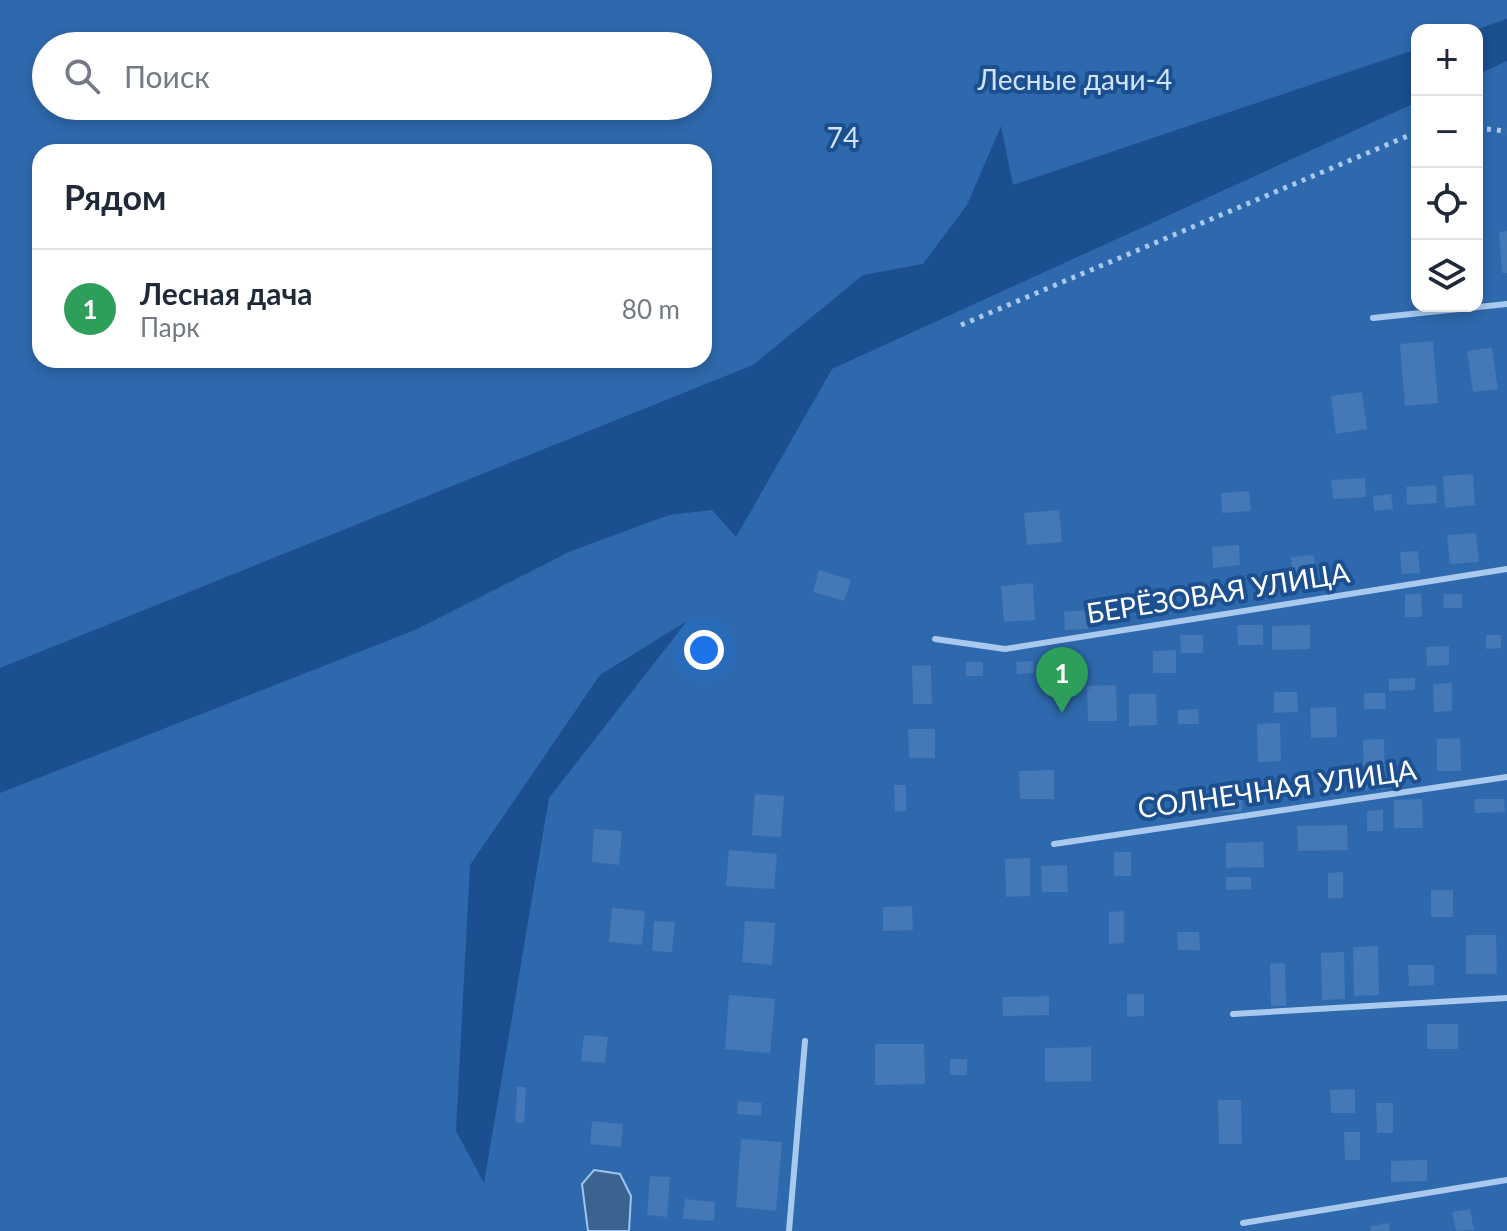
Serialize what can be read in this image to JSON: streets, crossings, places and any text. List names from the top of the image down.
{
  "streets": {
    "lane": ["БЕРЁЗОВАЯ УЛИЦА", "СОЛНЕЧНАЯ УЛИЦА"]
  },
  "parks": ["Лесные дачи-4", "74"],
  "page": {
    "map_buttons": ["+", "−"],
    "search": "Поиск",
    "heading": "Рядом",
    "list": [
      {
        "mark": "1",
        "name": "Лесная дача",
        "note": "Парк",
        "value": "80 m"
      }
    ],
    "pins": "1"
  }
}
